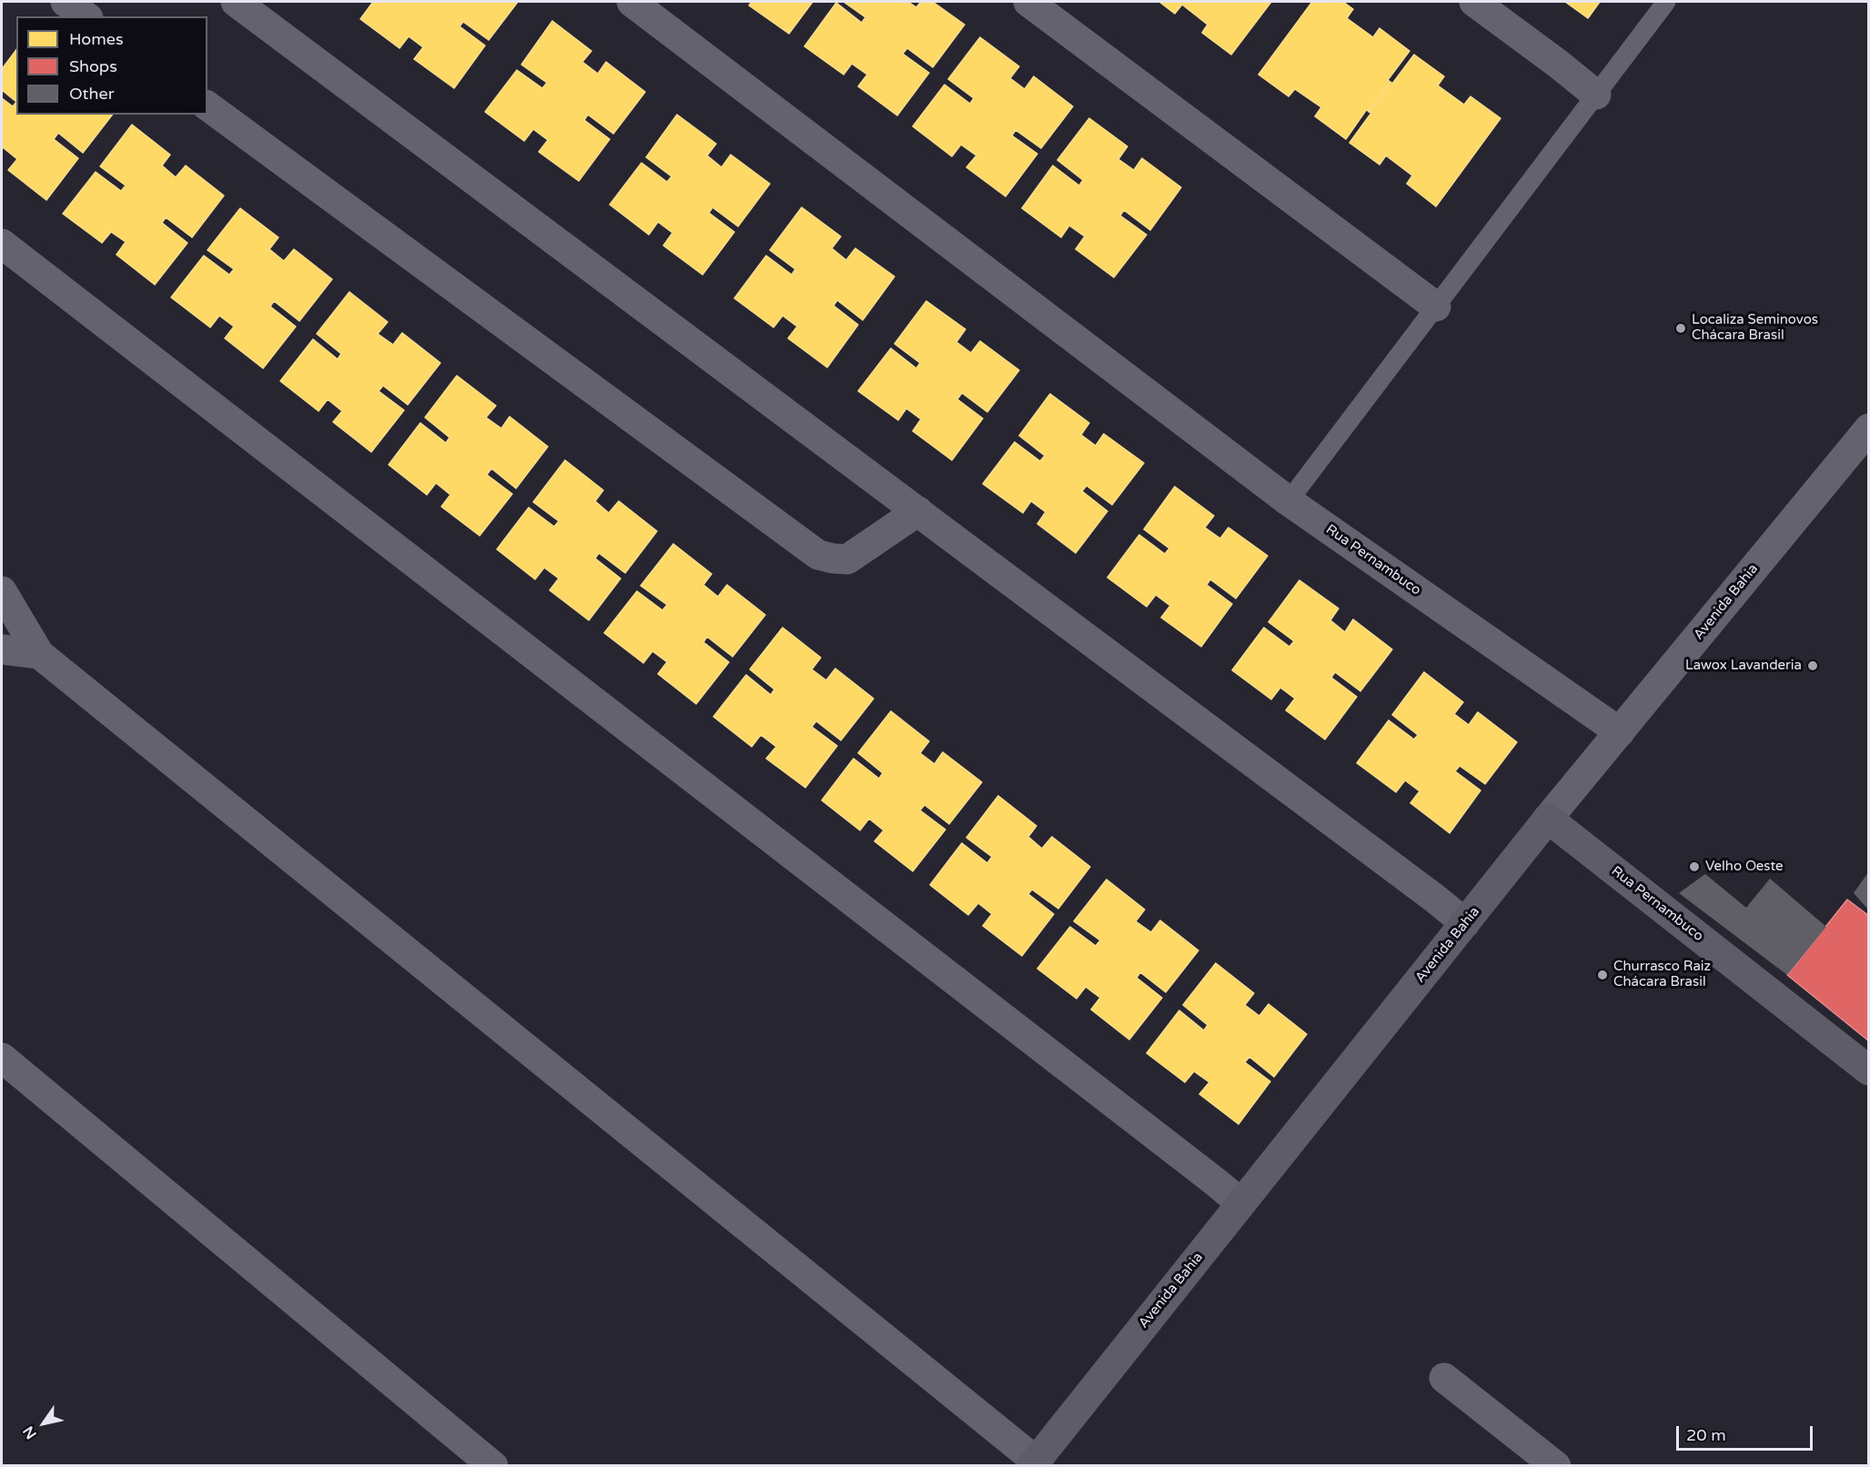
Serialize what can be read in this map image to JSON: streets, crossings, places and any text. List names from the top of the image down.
{
  "streets": {
    "street": ["Rua Pernambuco", "Avenida Bahia"]
  },
  "crossings": [
    ["Rua Pernambuco", "Avenida Bahia"]
  ],
  "places": [
    "Localiza Seminovos Chácara Brasil",
    "Lawox Lavanderia",
    "Velho Oeste",
    "Churrasco Raiz Chácara Brasil"
  ],
  "legend": ["Homes", "Shops", "Other"],
  "scale_bar": "20 m",
  "north": "bottom left"
}
